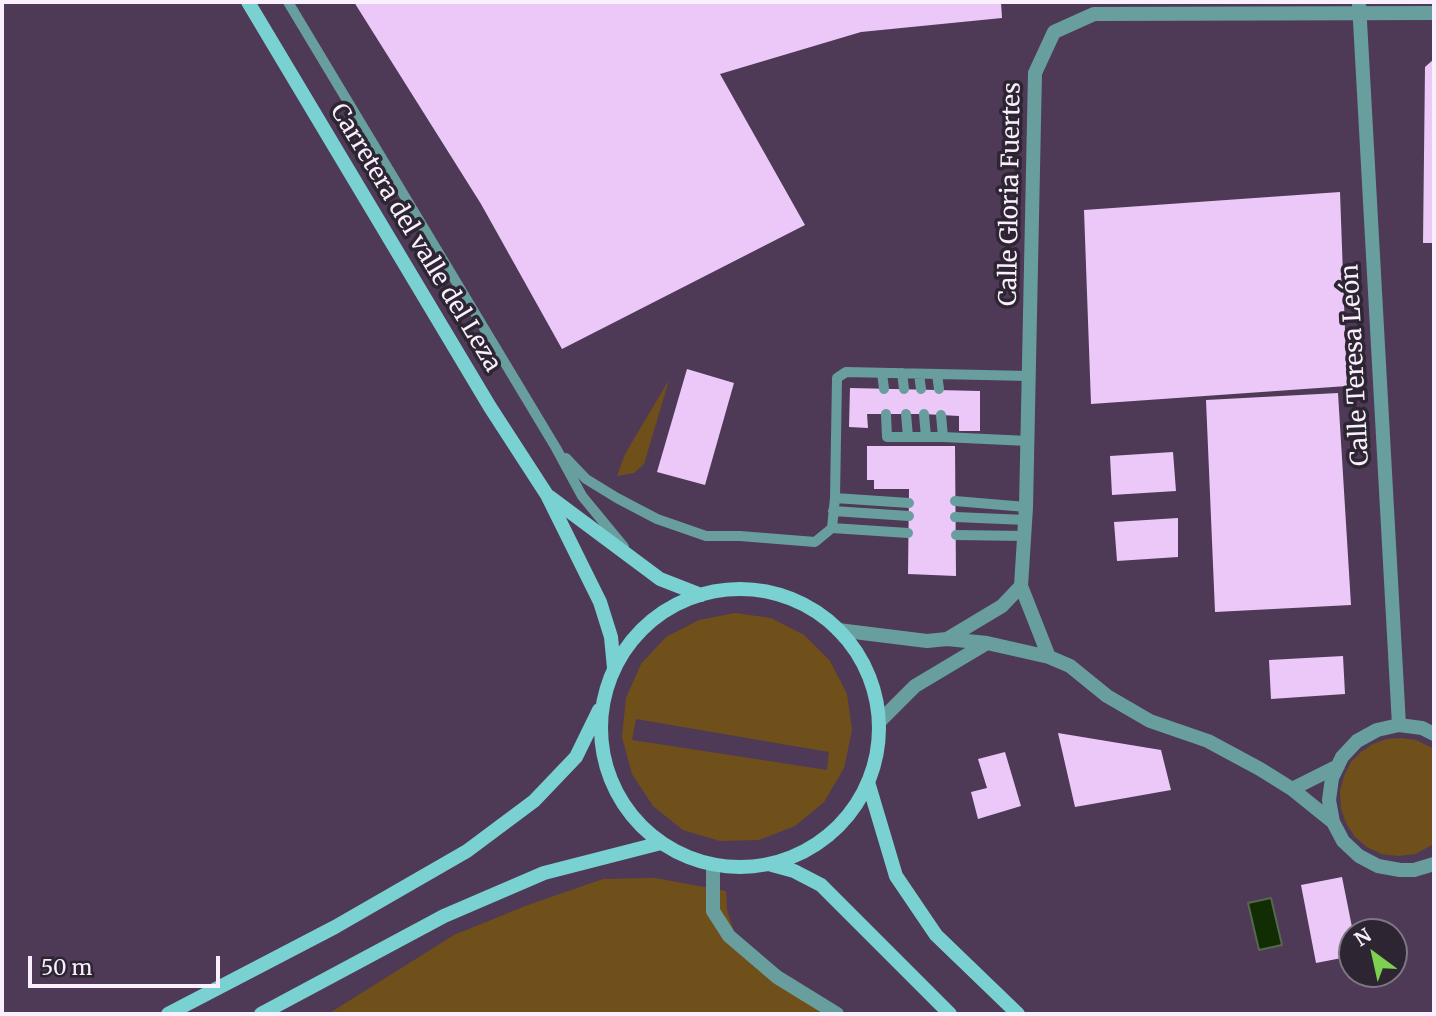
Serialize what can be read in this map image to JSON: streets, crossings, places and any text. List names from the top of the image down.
{
  "streets": {
    "main road": ["Carretera del valle del Leza"],
    "street": ["Calle Gloria Fuertes", "Calle Teresa León"]
  },
  "crossings": [
    ["Calle Gloria Fuertes", "Calle Teresa León"]
  ],
  "scale_bar": "50 m",
  "north": "top left"
}
